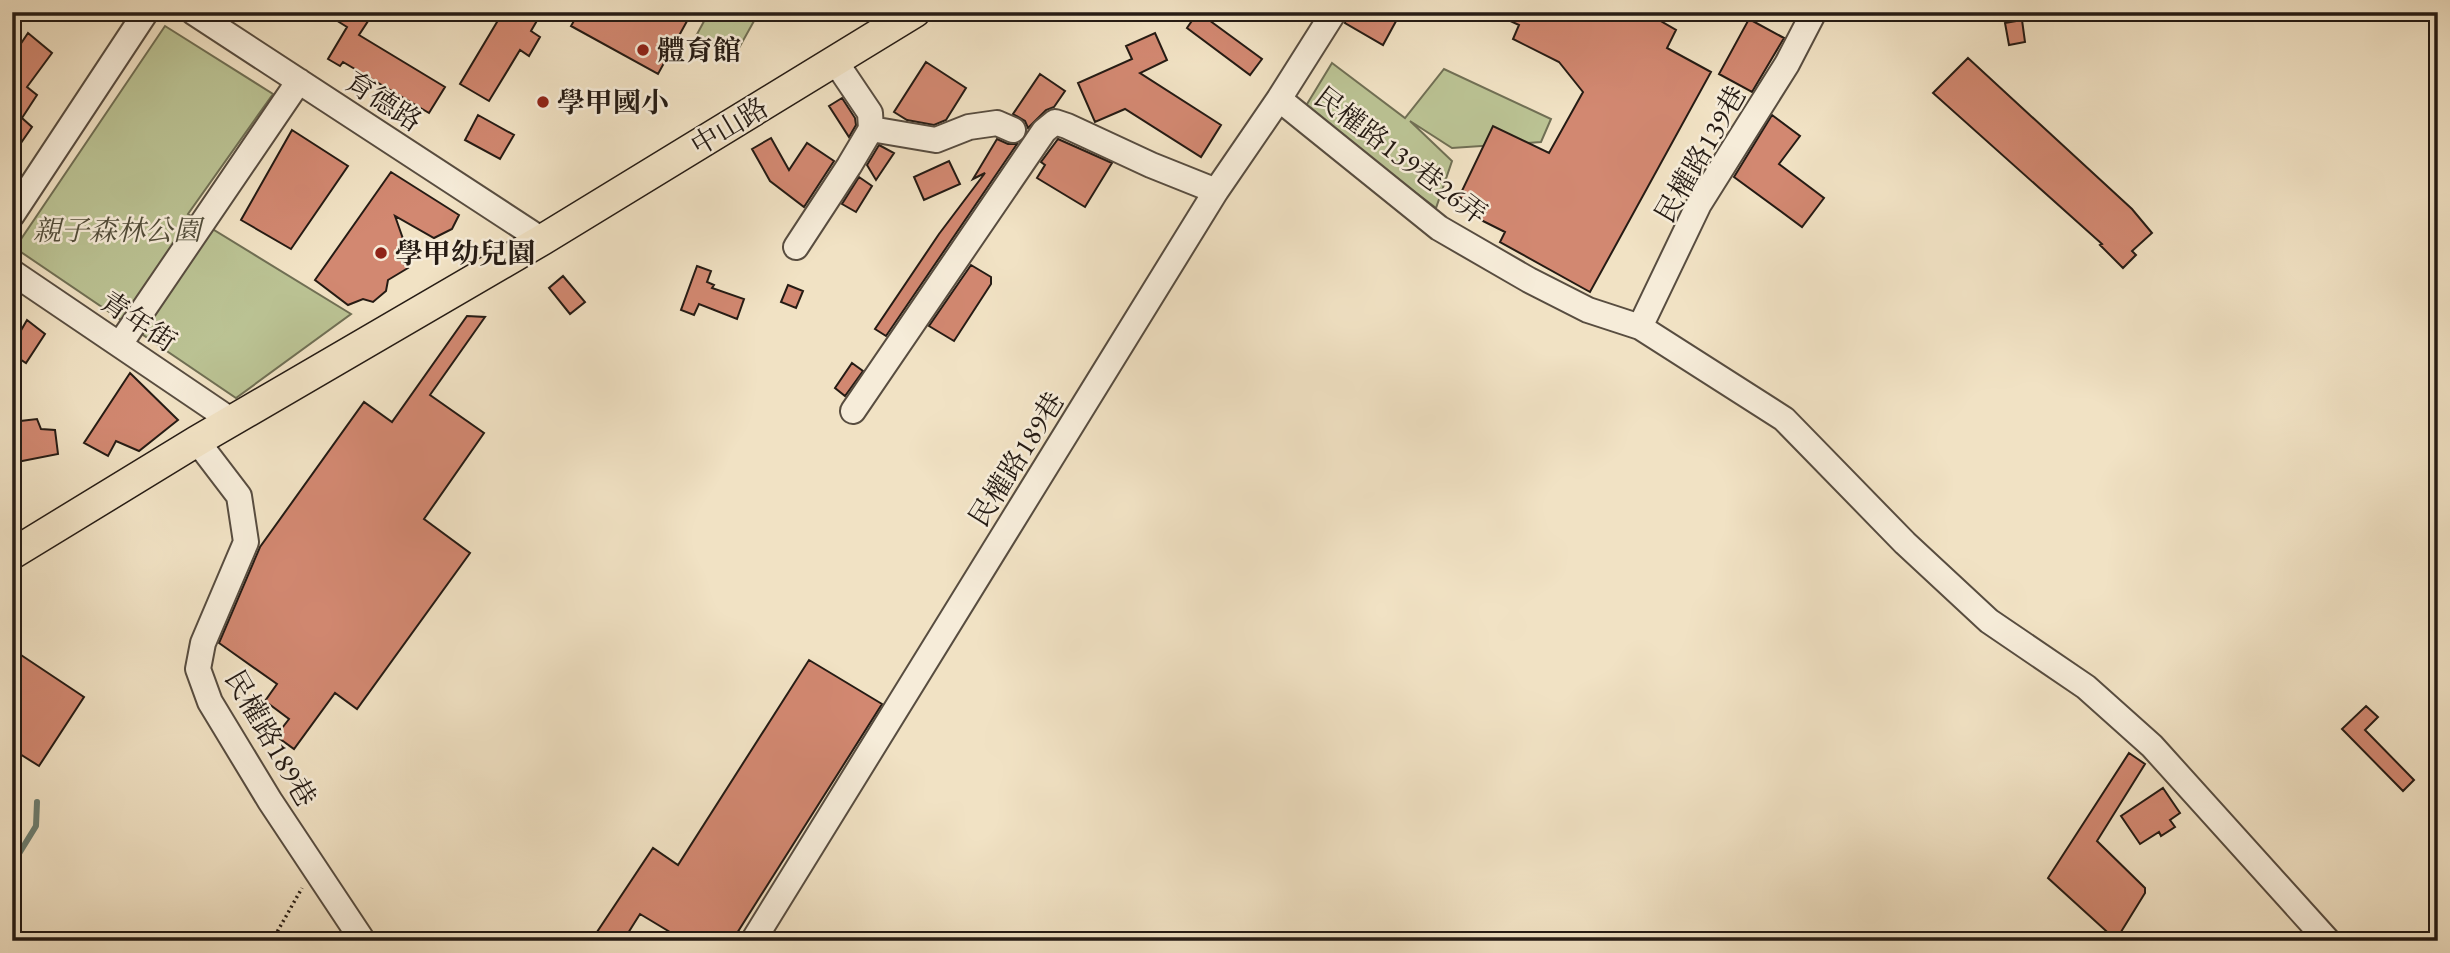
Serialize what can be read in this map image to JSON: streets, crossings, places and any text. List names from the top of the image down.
{
  "streets": {
    "main road": ["中山路"],
    "street": [
      "育德路",
      "民權路139巷",
      "民權路139巷26弄",
      "青年街",
      "民權路189巷"
    ]
  },
  "crossings": [
    ["育德路", "中山路"],
    ["中山路", "青年街"],
    ["中山路", "民權路189巷"],
    ["民權路139巷", "民權路139巷26弄"],
    ["民權路139巷26弄", "民權路189巷"]
  ],
  "parks": ["親子森林公園"],
  "places": ["體育館", "學甲國小", "學甲幼兒園"]
}
